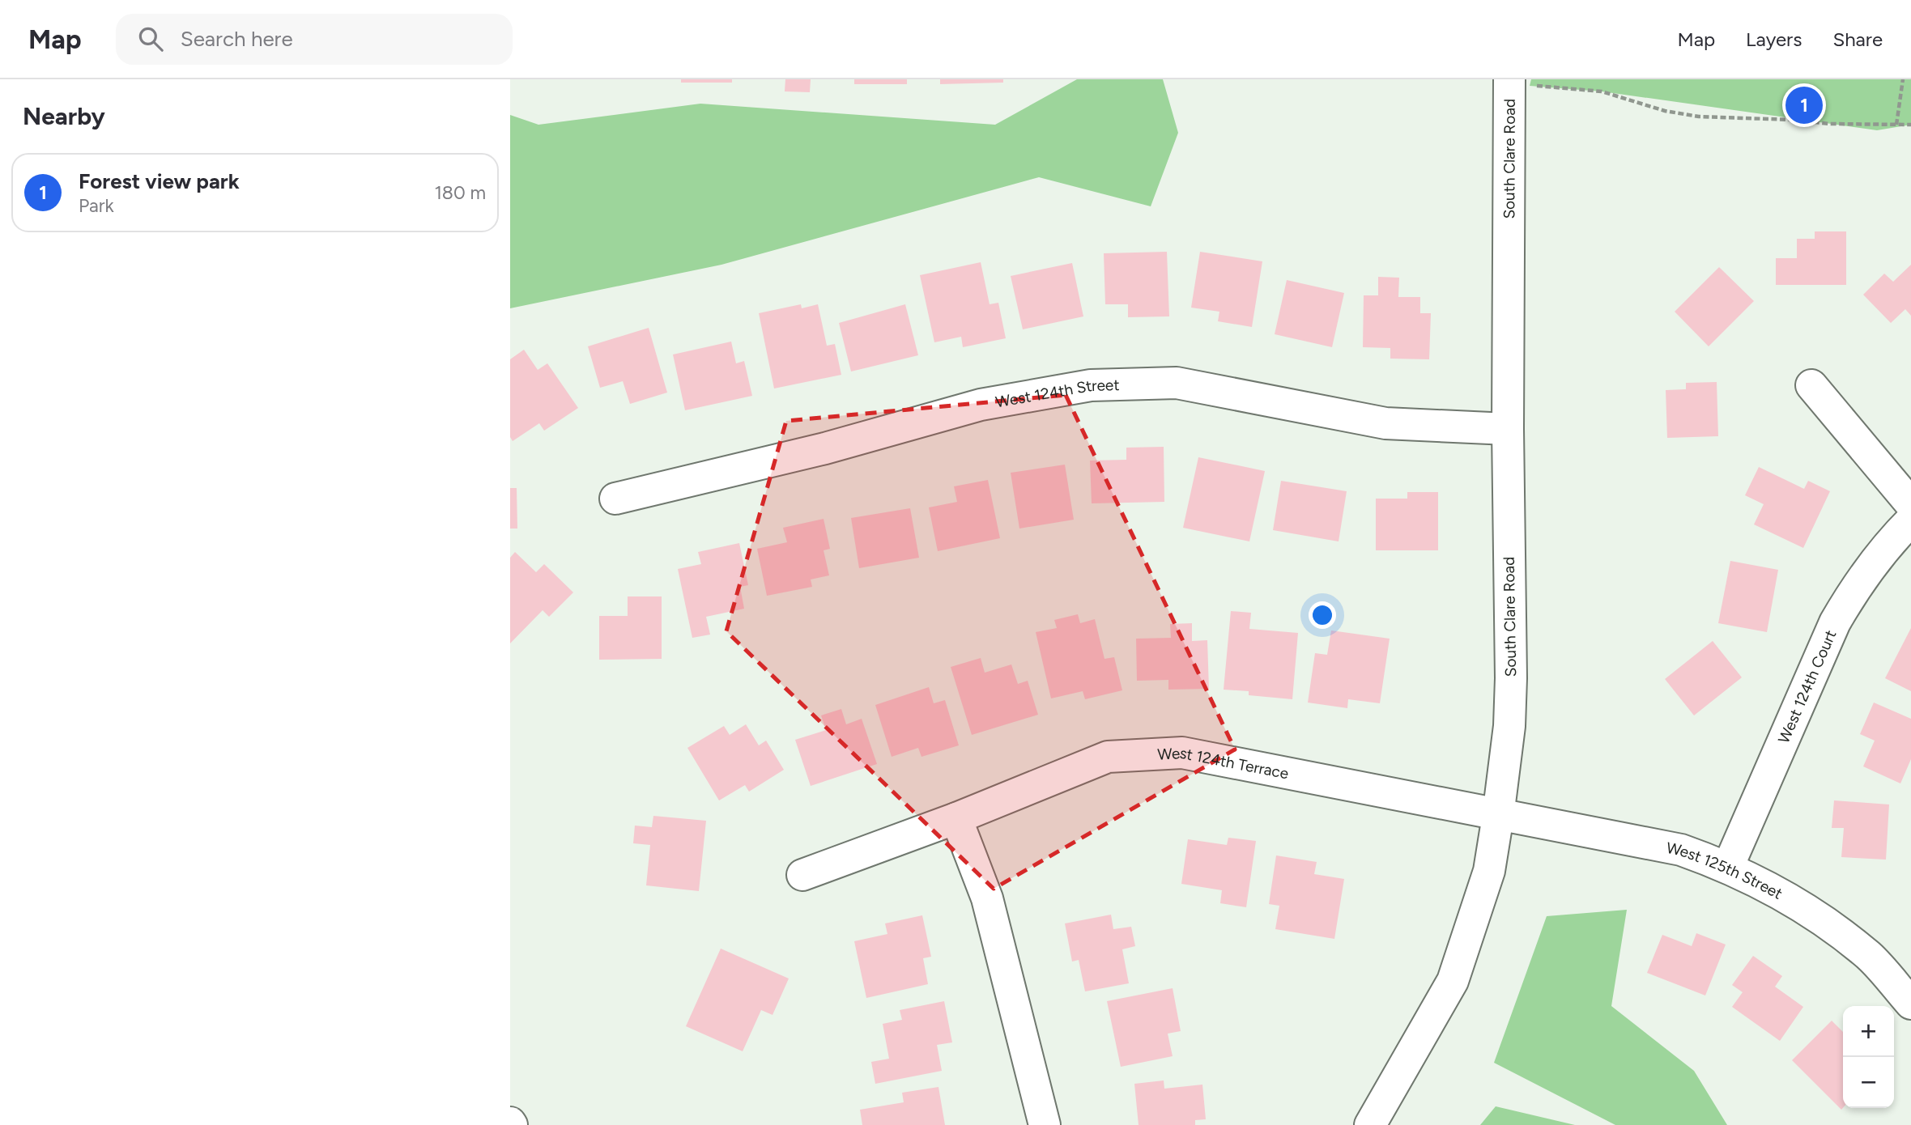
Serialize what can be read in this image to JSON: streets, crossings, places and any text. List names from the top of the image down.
{
  "streets": {
    "street": [
      "South Clare Road",
      "West 124th Street",
      "West 124th Court",
      "West 124th Terrace",
      "West 125th Street"
    ]
  },
  "crossings": [
    ["South Clare Road", "West 124th Street"],
    ["South Clare Road", "West 124th Terrace"],
    ["South Clare Road", "West 125th Street"],
    ["West 124th Court", "West 125th Street"],
    ["West 124th Terrace", "West 125th Street"]
  ],
  "page": {
    "header": "Map",
    "search": "Search here",
    "nav": ["Map", "Layers", "Share"],
    "heading": "Nearby",
    "pins": "1",
    "list": [
      {
        "mark": "1",
        "name": "Forest view park",
        "note": "Park",
        "value": "180 m"
      }
    ],
    "map_buttons": ["+", "−"]
  }
}
